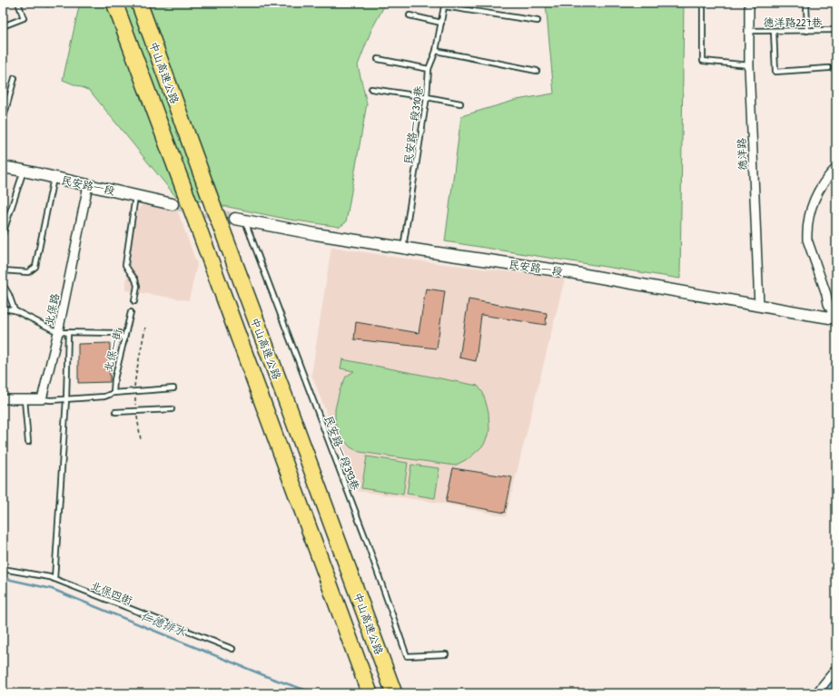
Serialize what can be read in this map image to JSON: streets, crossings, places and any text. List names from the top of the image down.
{
  "streets": {
    "highway": ["中山高速公路"],
    "street": ["德洋路", "民安路一段", "北保路"],
    "lane": [
      "德洋路227巷",
      "民安路一段310巷",
      "北保一街",
      "民安路一段393巷",
      "北保四街"
    ]
  },
  "crossings": [
    ["德洋路227巷", "德洋路"],
    ["民安路一段310巷", "民安路一段"],
    ["德洋路", "民安路一段"],
    ["民安路一段", "北保路"],
    ["民安路一段", "民安路一段393巷"]
  ],
  "water": ["仁德排水"]
}
